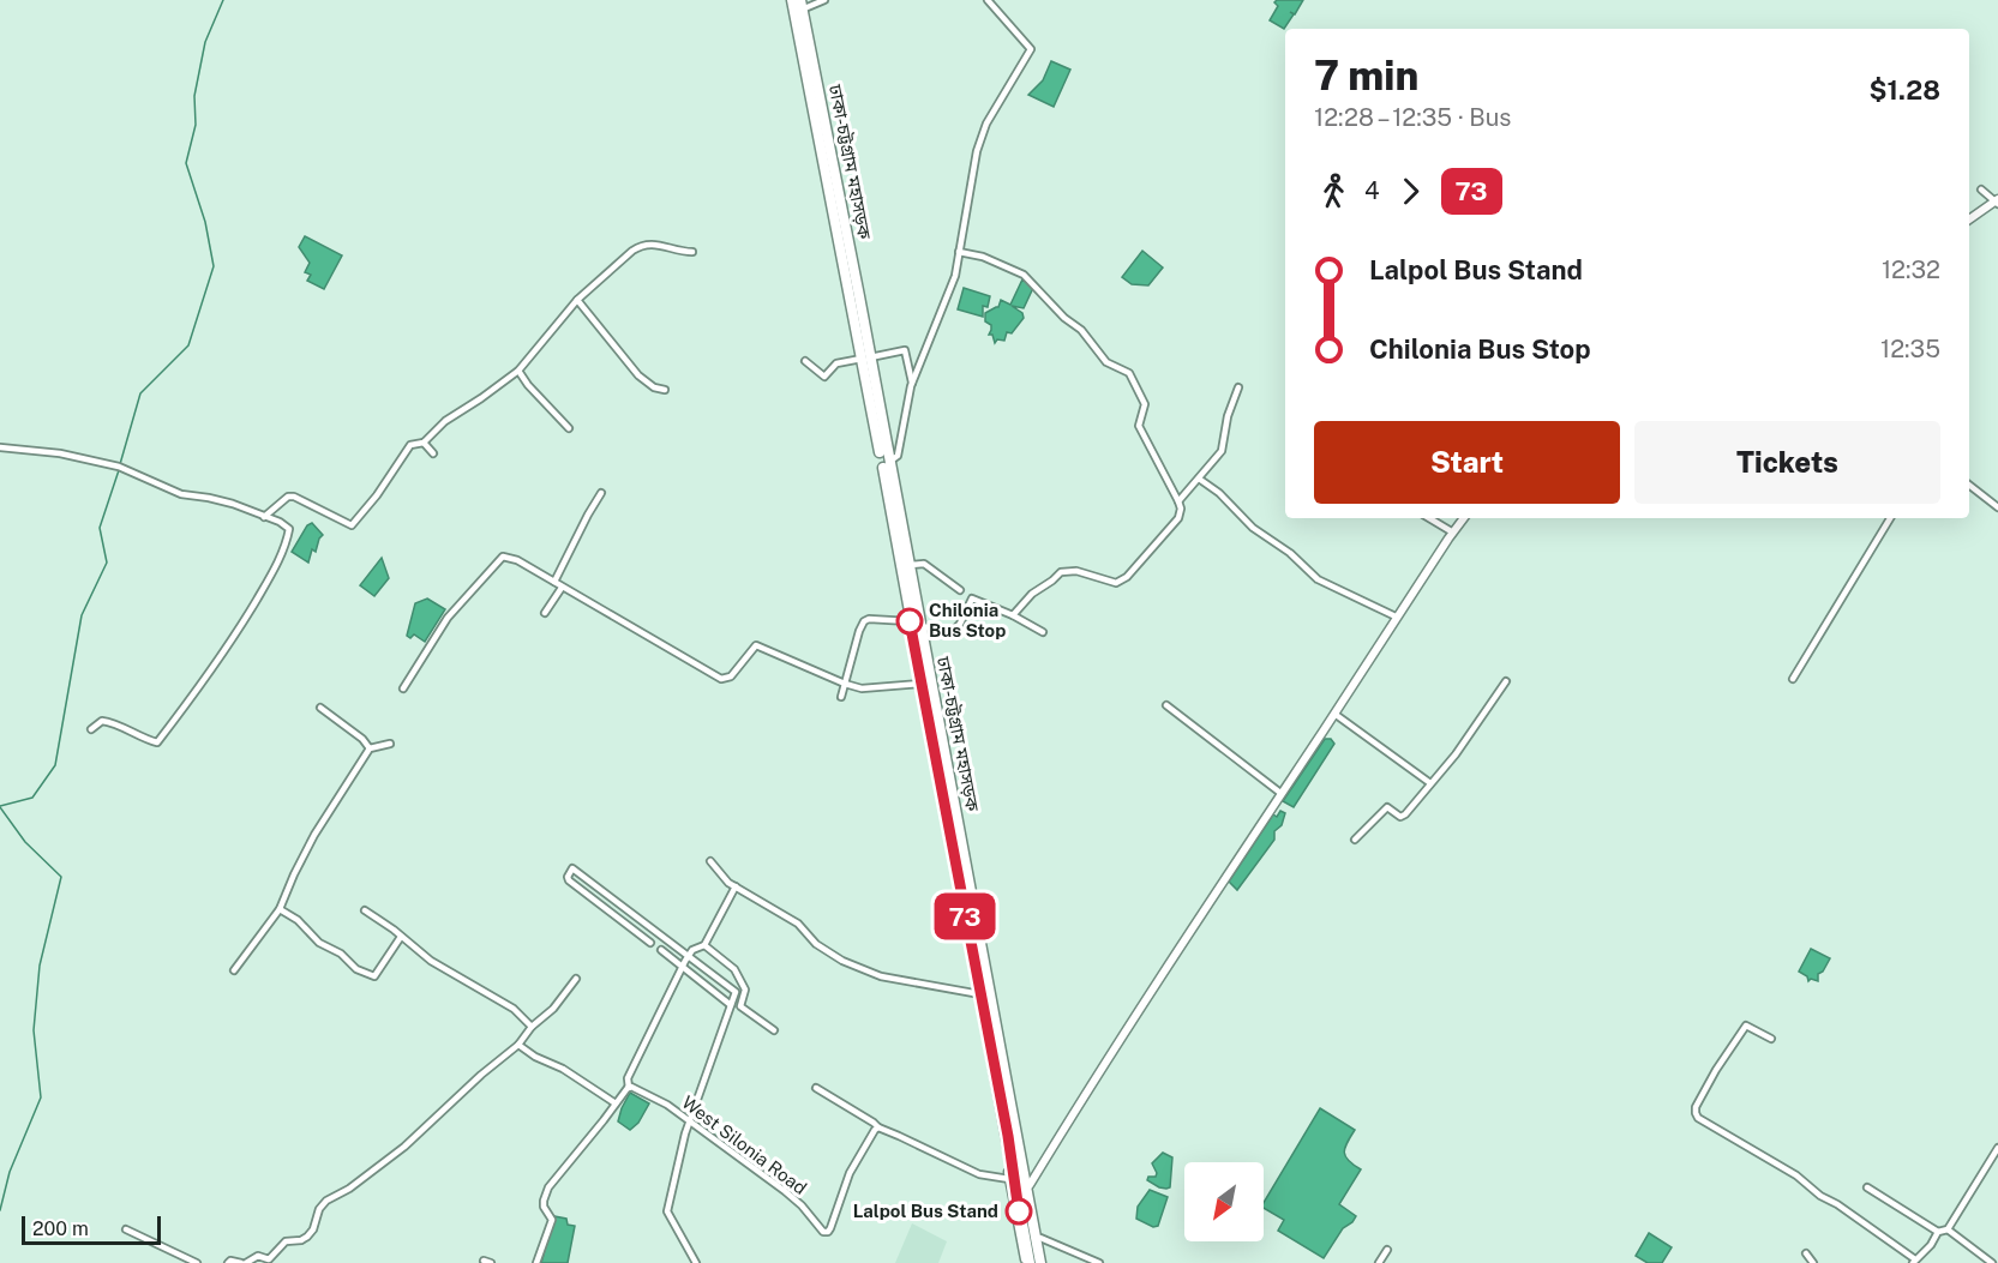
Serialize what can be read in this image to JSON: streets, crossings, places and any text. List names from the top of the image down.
{
  "streets": {
    "highway": ["ঢাকা-চট্টগ্রাম মহাসড়ক"],
    "street": ["West Silonia Road"]
  },
  "places": ["Chilonia Bus Stop", "Lalpol Bus Stand"],
  "lines": ["bus line 73"],
  "scale_bar": "200 m",
  "north": "bottom left",
  "page": {
    "on_map": "73",
    "heading": ["7 min", "12:28 – 12:35 · Bus", "$1.28"],
    "legs": ["4", "73"],
    "list": [
      {
        "name": "Lalpol Bus Stand",
        "value": "12:32"
      },
      {
        "name": "Chilonia Bus Stop",
        "value": "12:35"
      }
    ],
    "buttons": ["Start", "Tickets"],
    "scale": "200 m"
  }
}
